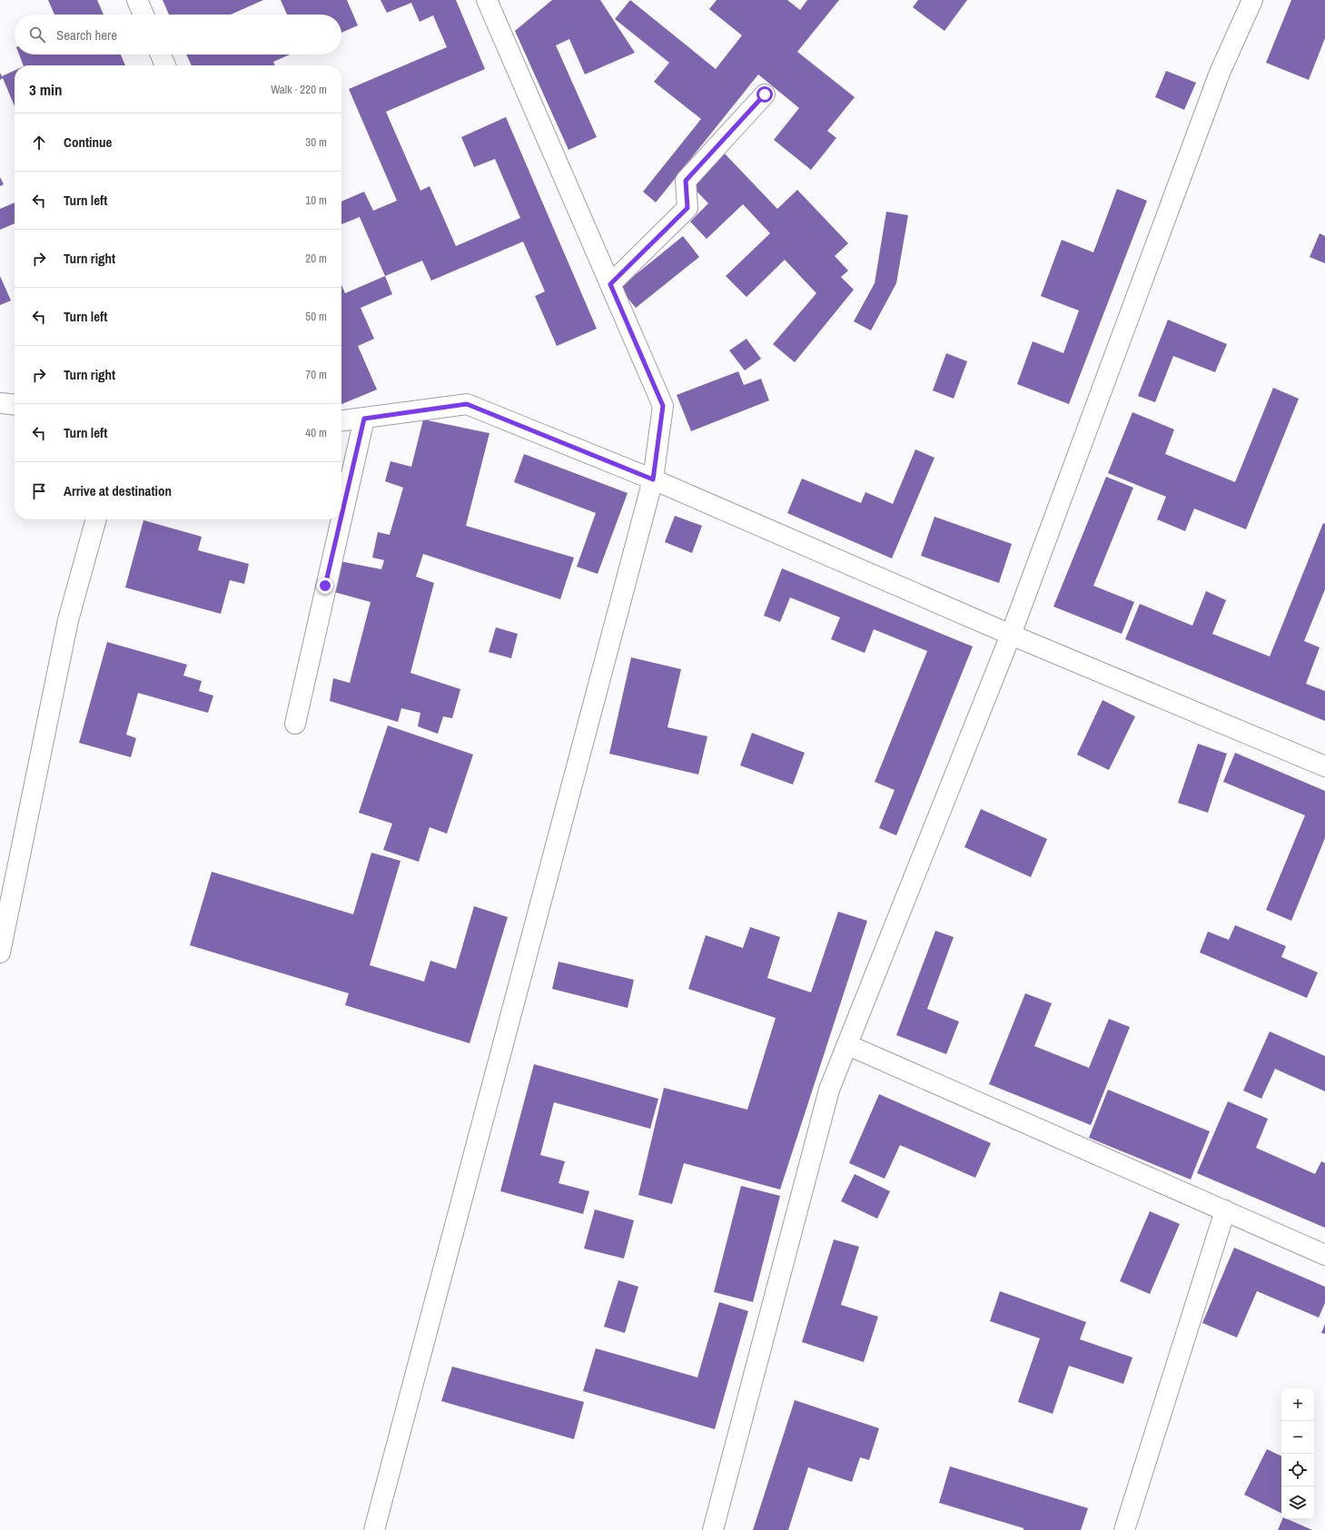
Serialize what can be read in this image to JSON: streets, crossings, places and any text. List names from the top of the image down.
{
  "page": {
    "search": "Search here",
    "heading": ["3 min", "Walk · 220 m"],
    "list": [
      ["Continue", "30 m"],
      ["Turn left", "10 m"],
      ["Turn right", "20 m"],
      ["Turn left", "50 m"],
      ["Turn right", "70 m"],
      ["Turn left", "40 m"],
      "Arrive at destination"
    ],
    "map_buttons": ["+", "−"]
  }
}
